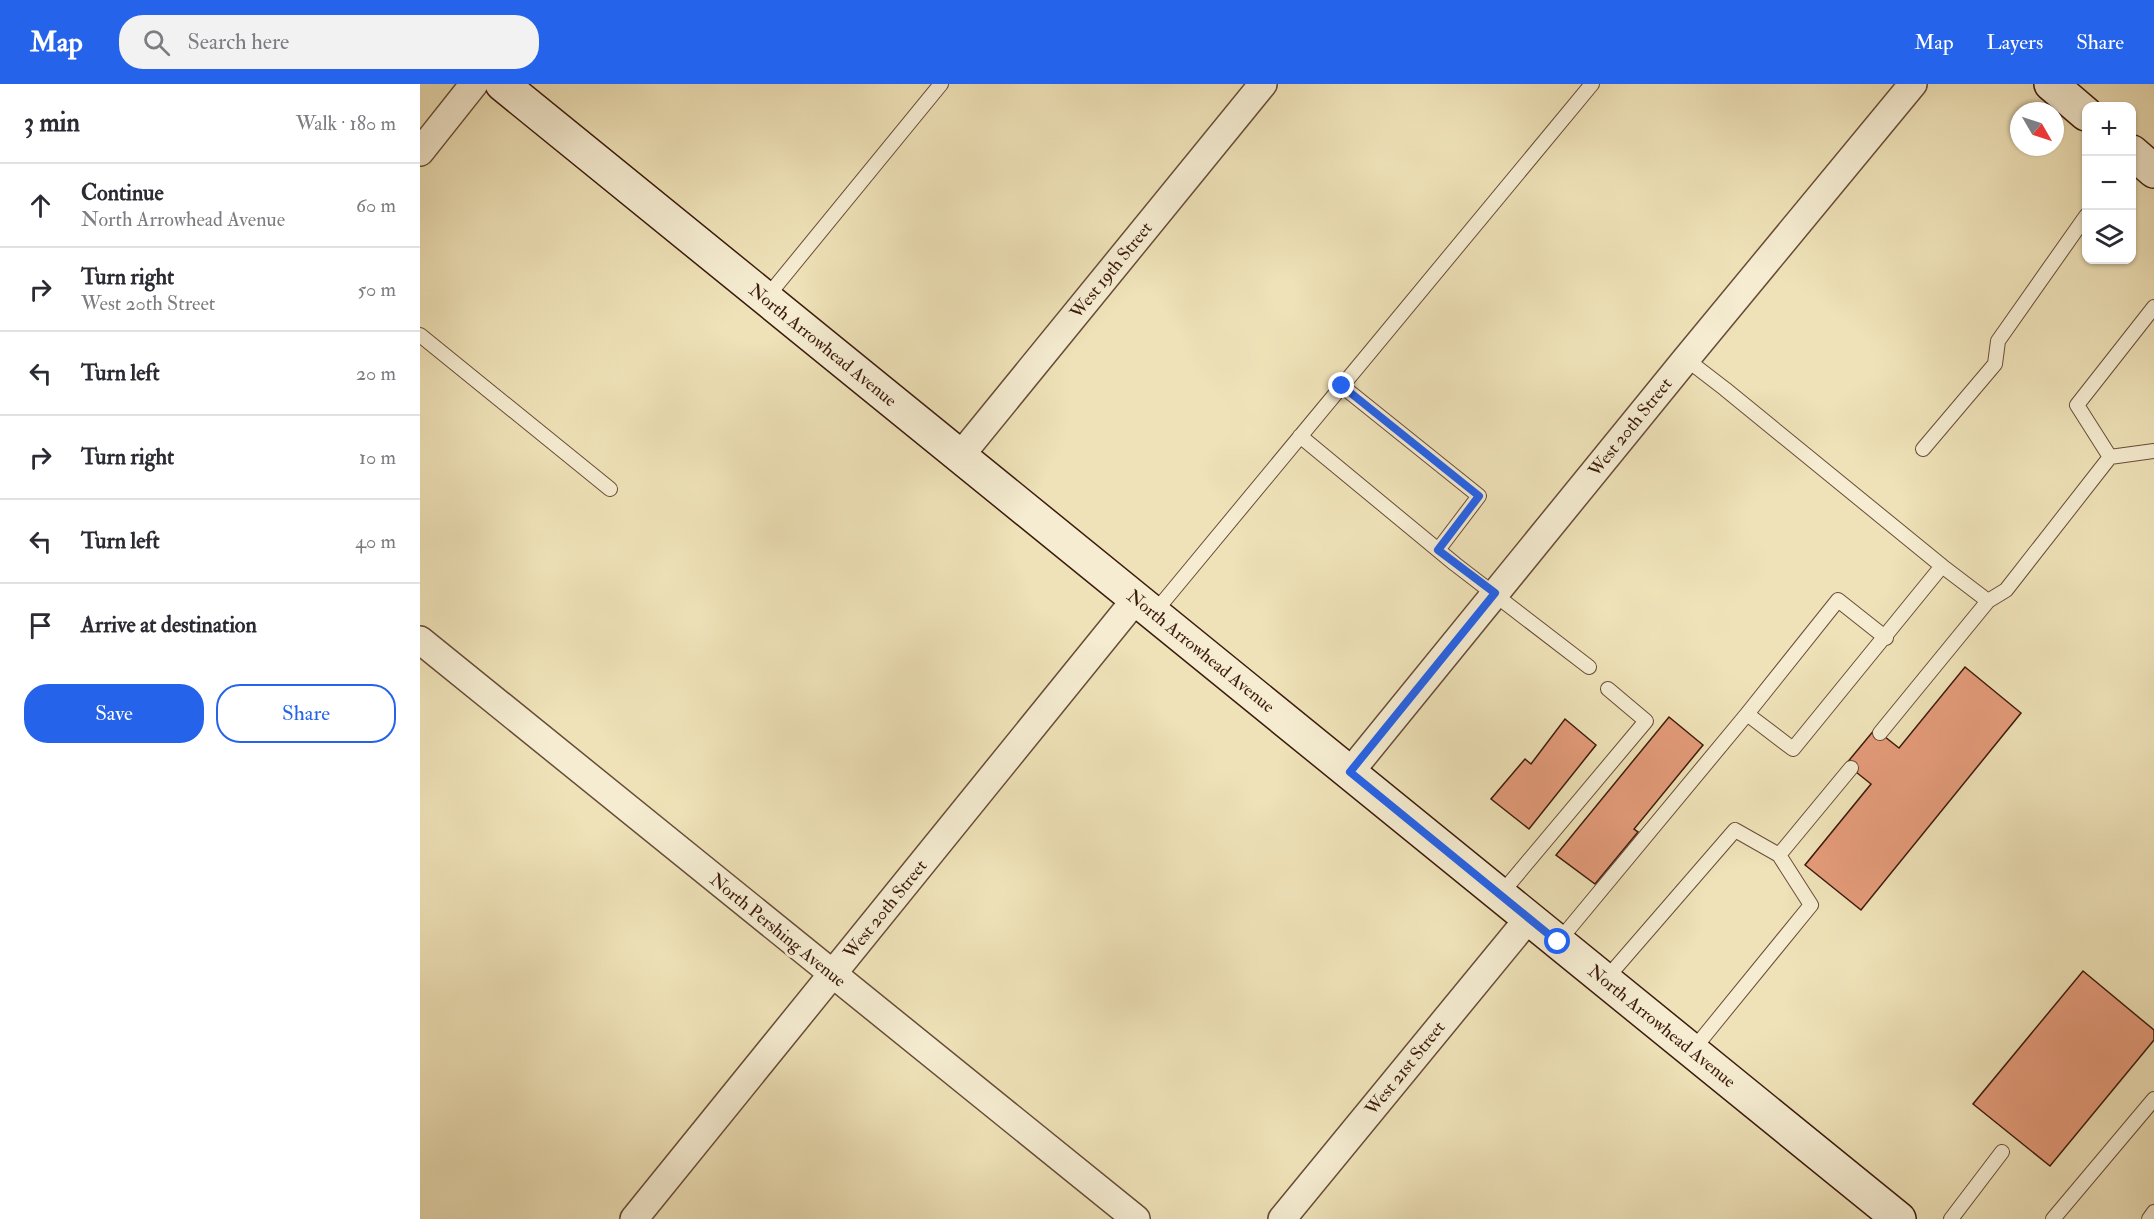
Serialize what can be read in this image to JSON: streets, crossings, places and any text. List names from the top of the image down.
{
  "streets": {
    "street": [
      "West 19th Street",
      "North Arrowhead Avenue",
      "West 20th Street",
      "North Pershing Avenue",
      "West 21st Street"
    ]
  },
  "crossings": [
    ["West 19th Street", "North Arrowhead Avenue"],
    ["North Arrowhead Avenue", "West 20th Street"],
    ["North Arrowhead Avenue", "West 21st Street"],
    ["West 20th Street", "North Pershing Avenue"]
  ],
  "north": "bottom right",
  "page": {
    "header": "Map",
    "search": "Search here",
    "nav": ["Map", "Layers", "Share"],
    "heading": ["3 min", "Walk · 180 m"],
    "map_buttons": ["+", "−"],
    "list": [
      ["Continue", "North Arrowhead Avenue", "60 m"],
      ["Turn right", "West 20th Street", "50 m"],
      ["Turn left", "20 m"],
      ["Turn right", "10 m"],
      ["Turn left", "40 m"],
      "Arrive at destination"
    ],
    "buttons": ["Save", "Share"]
  }
}
